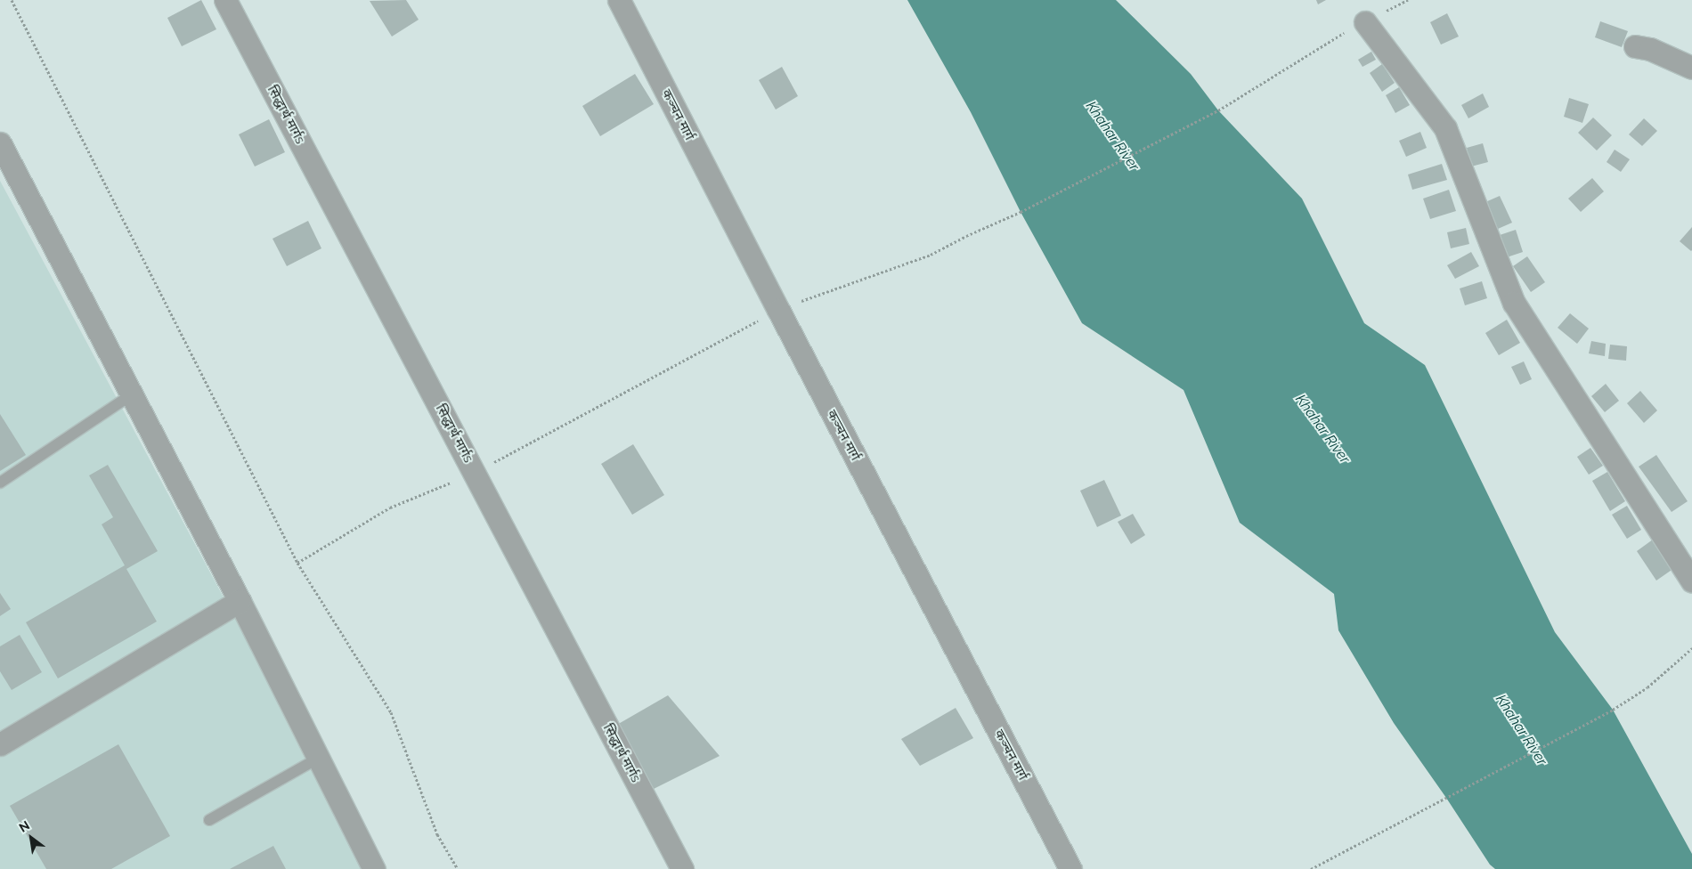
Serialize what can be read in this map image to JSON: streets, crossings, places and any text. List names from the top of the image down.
{
  "streets": {
    "street": ["सिद्धार्थ मार्गs", "कञ्चन मार्ग"]
  },
  "water": ["Khahar River"],
  "north": "top left"
}
